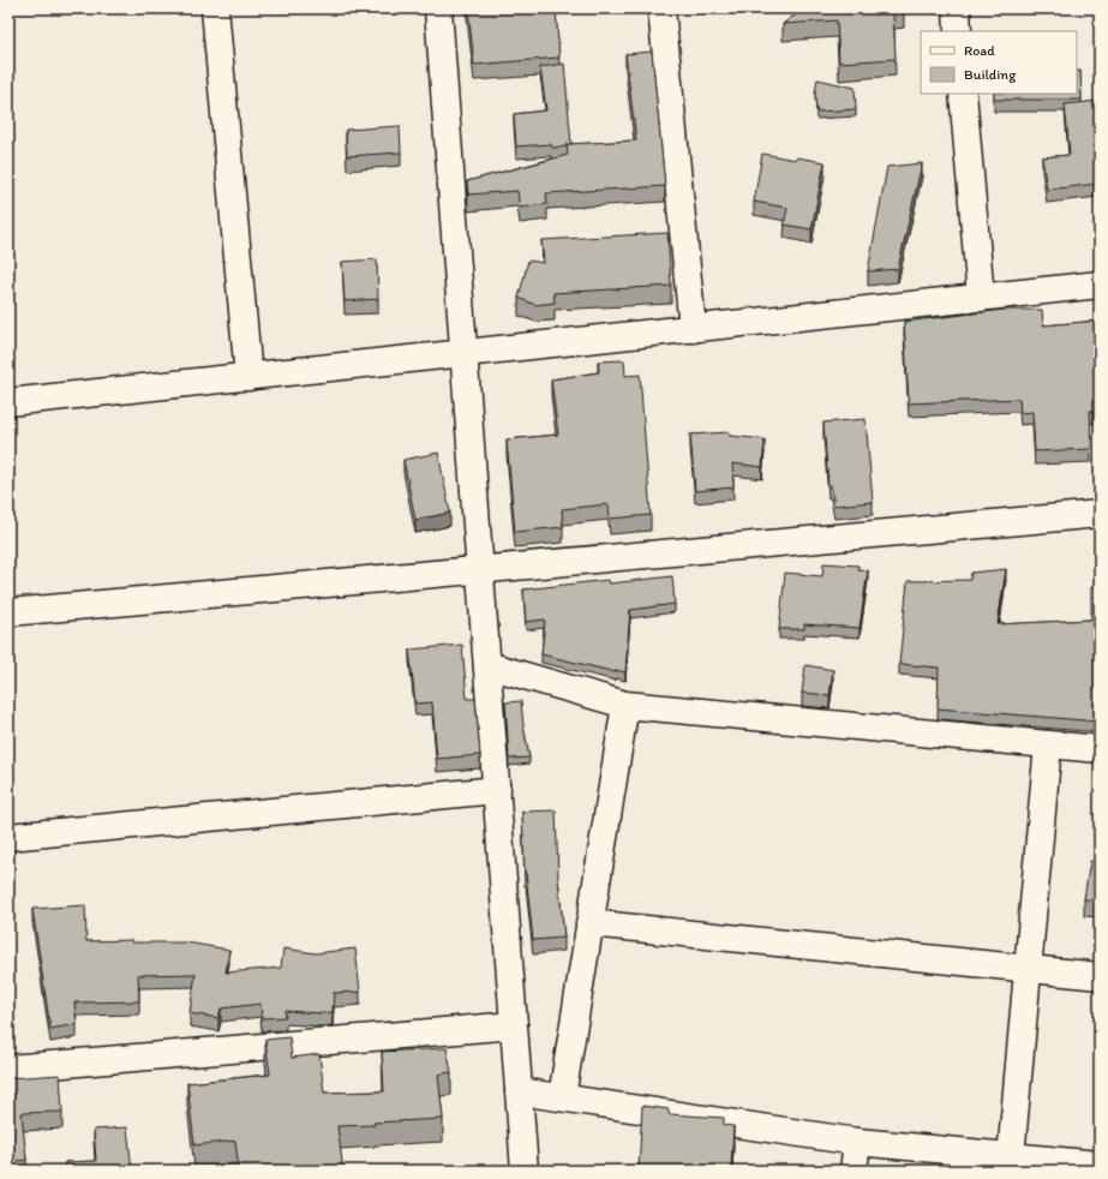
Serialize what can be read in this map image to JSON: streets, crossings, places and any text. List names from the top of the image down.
{
  "legend": ["Road", "Building"]
}
